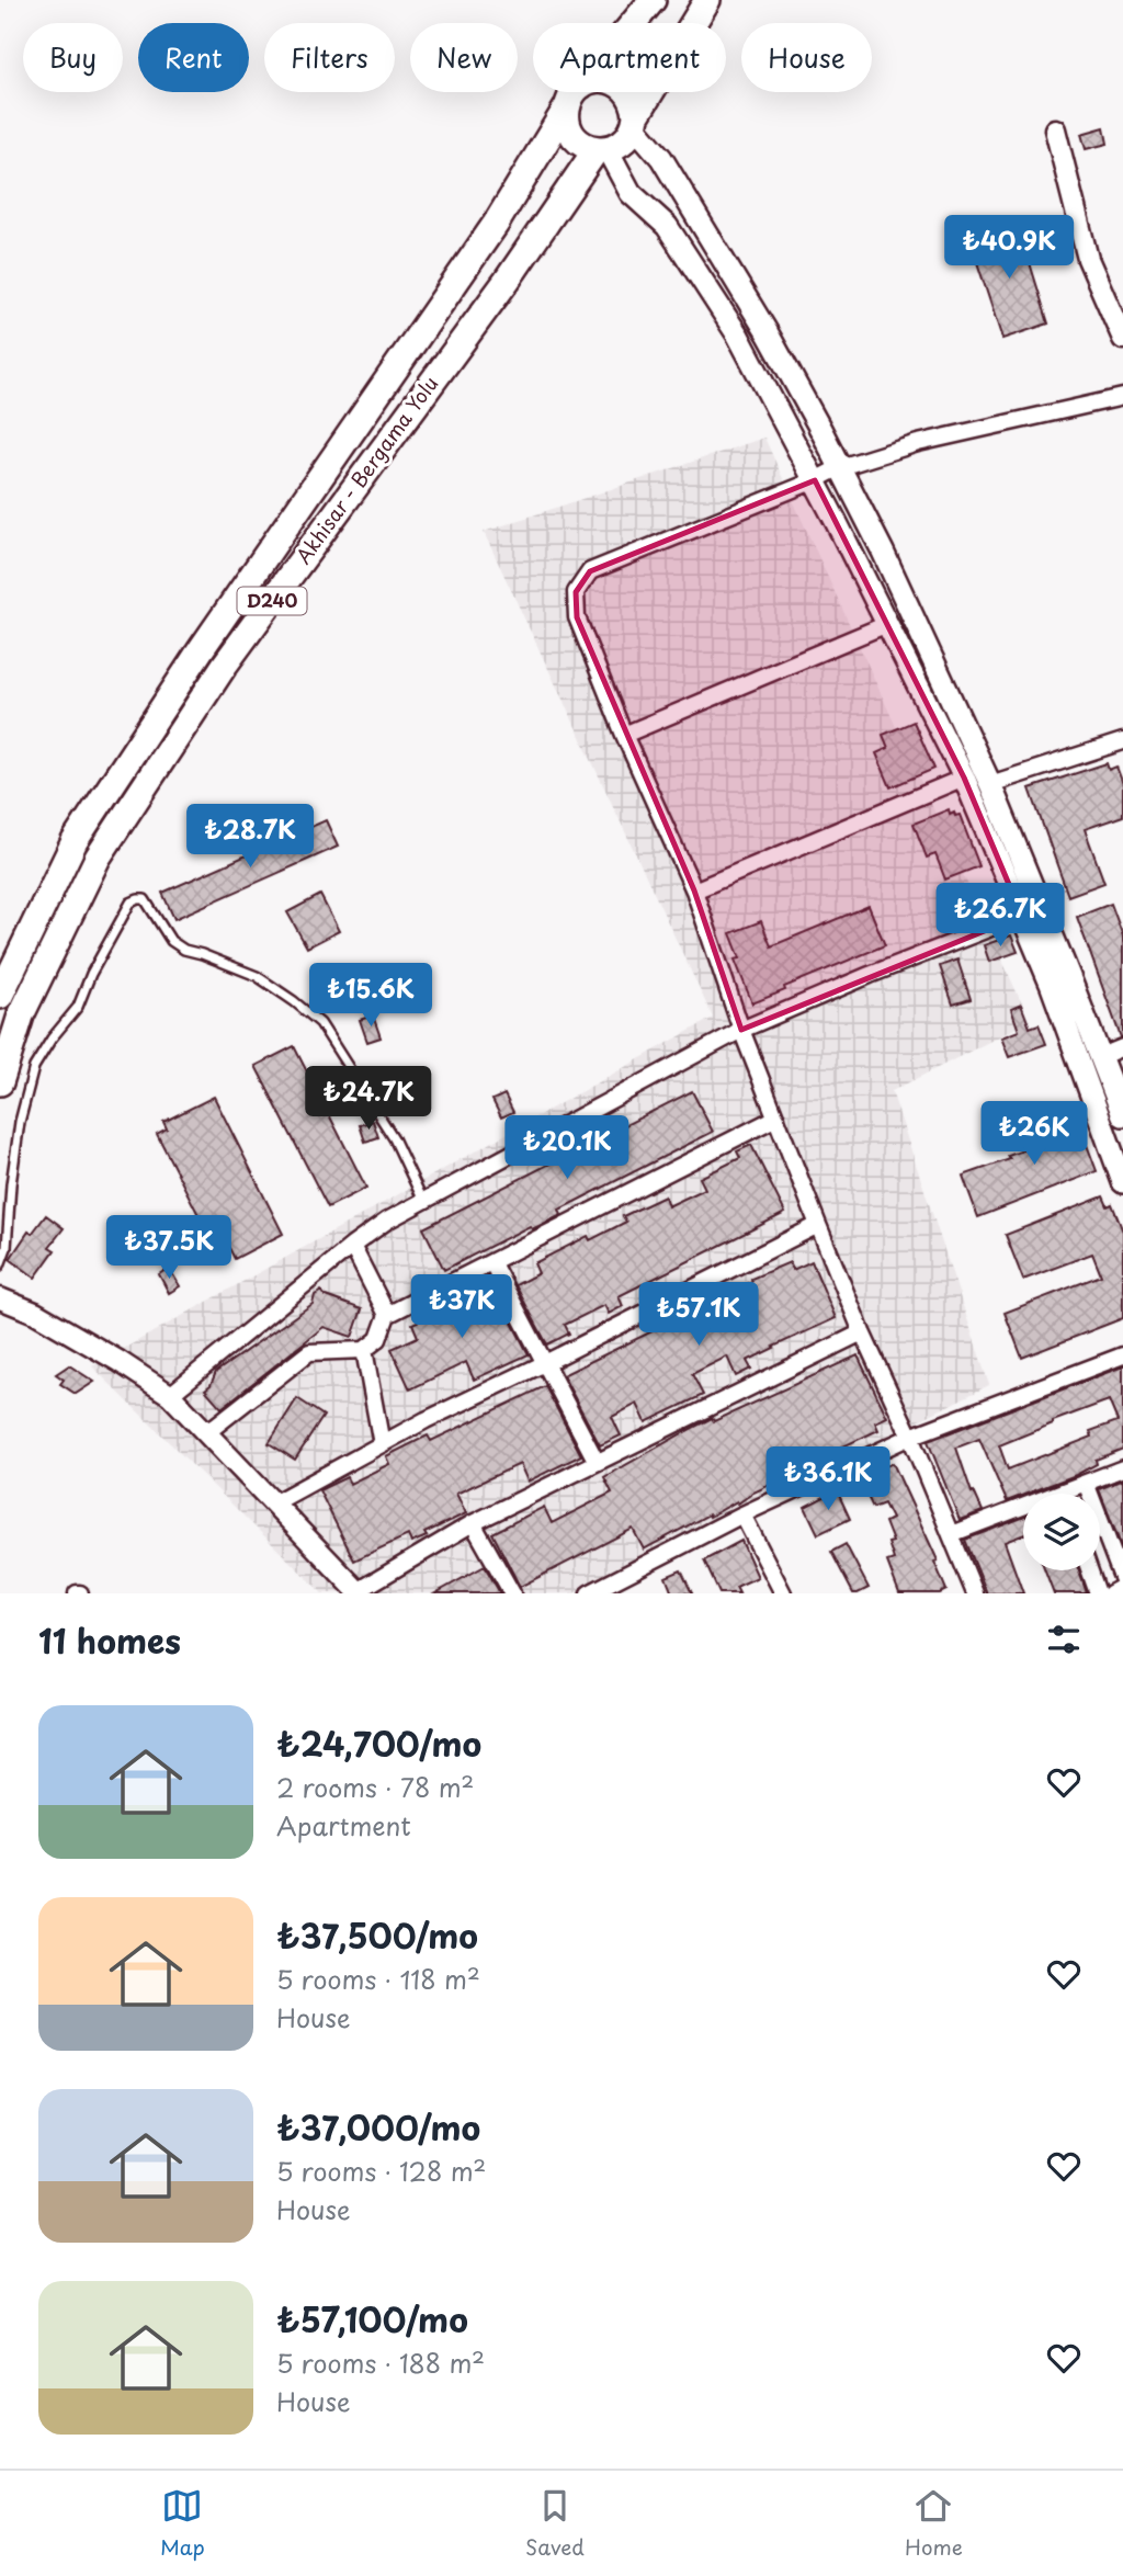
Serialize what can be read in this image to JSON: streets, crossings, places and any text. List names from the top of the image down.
{
  "streets": {
    "highway": ["Akhisar - Bergama Yolu", "D240"]
  },
  "page": {
    "chip": [
      "Buy",
      "Rent",
      "Filters",
      "New",
      "Apartment",
      "House"
    ],
    "price": [
      "₺40.9K",
      "₺28.7K",
      "₺26.7K",
      "₺15.6K",
      "₺24.7K",
      "₺26K",
      "₺20.1K",
      "₺37.5K",
      "₺37K",
      "₺57.1K",
      "₺36.1K"
    ],
    "heading": "11 homes",
    "list": [
      {
        "name": "₺24,700/mo",
        "note": "2 rooms · 78 m² · Apartment"
      },
      {
        "name": "₺37,500/mo",
        "note": "5 rooms · 118 m² · House"
      },
      {
        "name": "₺37,000/mo",
        "note": "5 rooms · 128 m² · House"
      },
      {
        "name": "₺57,100/mo",
        "note": "5 rooms · 188 m² · House"
      }
    ],
    "tabs": ["Map", "Saved", "Home"]
  }
}
